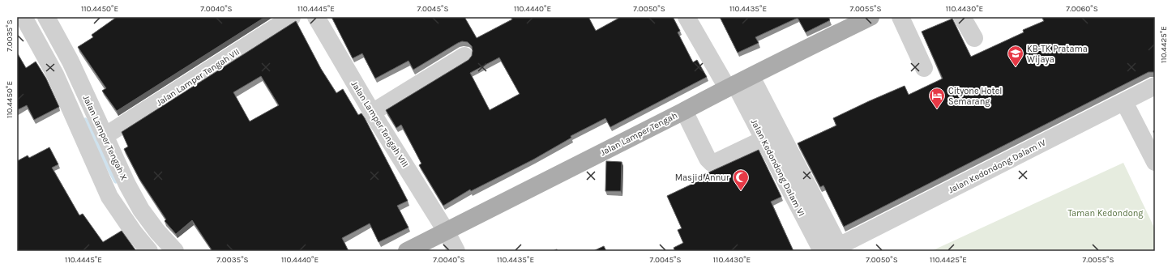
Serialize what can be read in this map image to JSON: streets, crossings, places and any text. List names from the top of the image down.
{
  "streets": {
    "main road": ["Jalan Lamper Tengah"],
    "street": [
      "Jalan Lamper Tengah VII",
      "Jalan Lamper Tengah VIII",
      "Jalan Lamper Tengah X",
      "Jalan Kedondong Dalam IV",
      "Jalan Kedondong Dalam VI"
    ]
  },
  "crossings": [
    ["Jalan Lamper Tengah VII", "Jalan Lamper Tengah X"],
    ["Jalan Lamper Tengah VIII", "Jalan Lamper Tengah"],
    ["Jalan Lamper Tengah", "Jalan Kedondong Dalam VI"],
    ["Jalan Kedondong Dalam IV", "Jalan Kedondong Dalam VI"]
  ],
  "parks": ["Taman Kedondong"],
  "places": {
    "school or university": ["KB-TK Pratama Wijaya"],
    "hotel": ["Cityone Hotel Semarang"],
    "mosque": ["Masjid Annur"]
  },
  "coordinates": [
    "110.4450°E",
    "7.0040°S",
    "110.4445°E",
    "7.0045°S",
    "110.4440°E",
    "7.0050°S",
    "110.4435°E",
    "7.0055°S",
    "110.4430°E",
    "7.0060°S",
    "7.0035°S",
    "110.4425°E"
  ]
}
